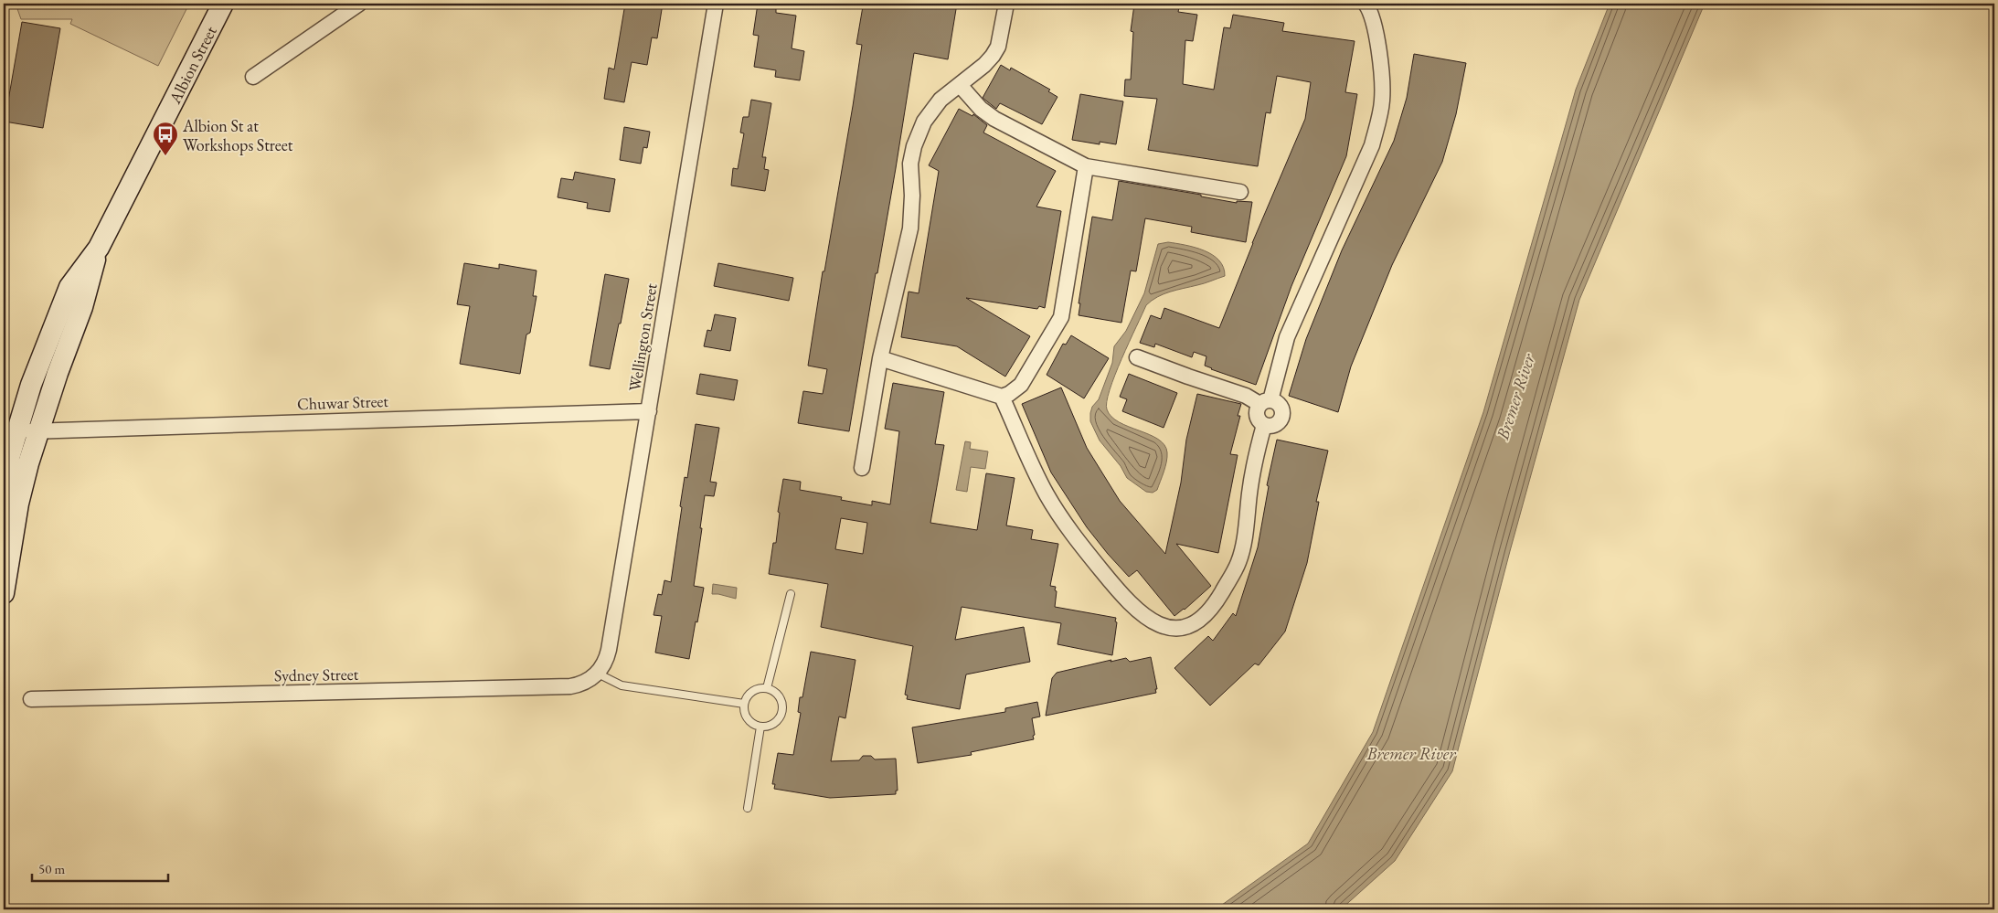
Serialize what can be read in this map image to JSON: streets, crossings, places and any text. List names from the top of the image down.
{
  "streets": {
    "main road": ["Albion Street"],
    "street": ["Wellington Street", "Chuwar Street", "Sydney Street"]
  },
  "crossings": [
    ["Albion Street", "Chuwar Street"],
    ["Wellington Street", "Chuwar Street"],
    ["Wellington Street", "Sydney Street"]
  ],
  "water": ["Bremer River"],
  "places": {
    "bus stop": ["Albion St at Workshops Street"]
  },
  "scale_bar": "50 m"
}
